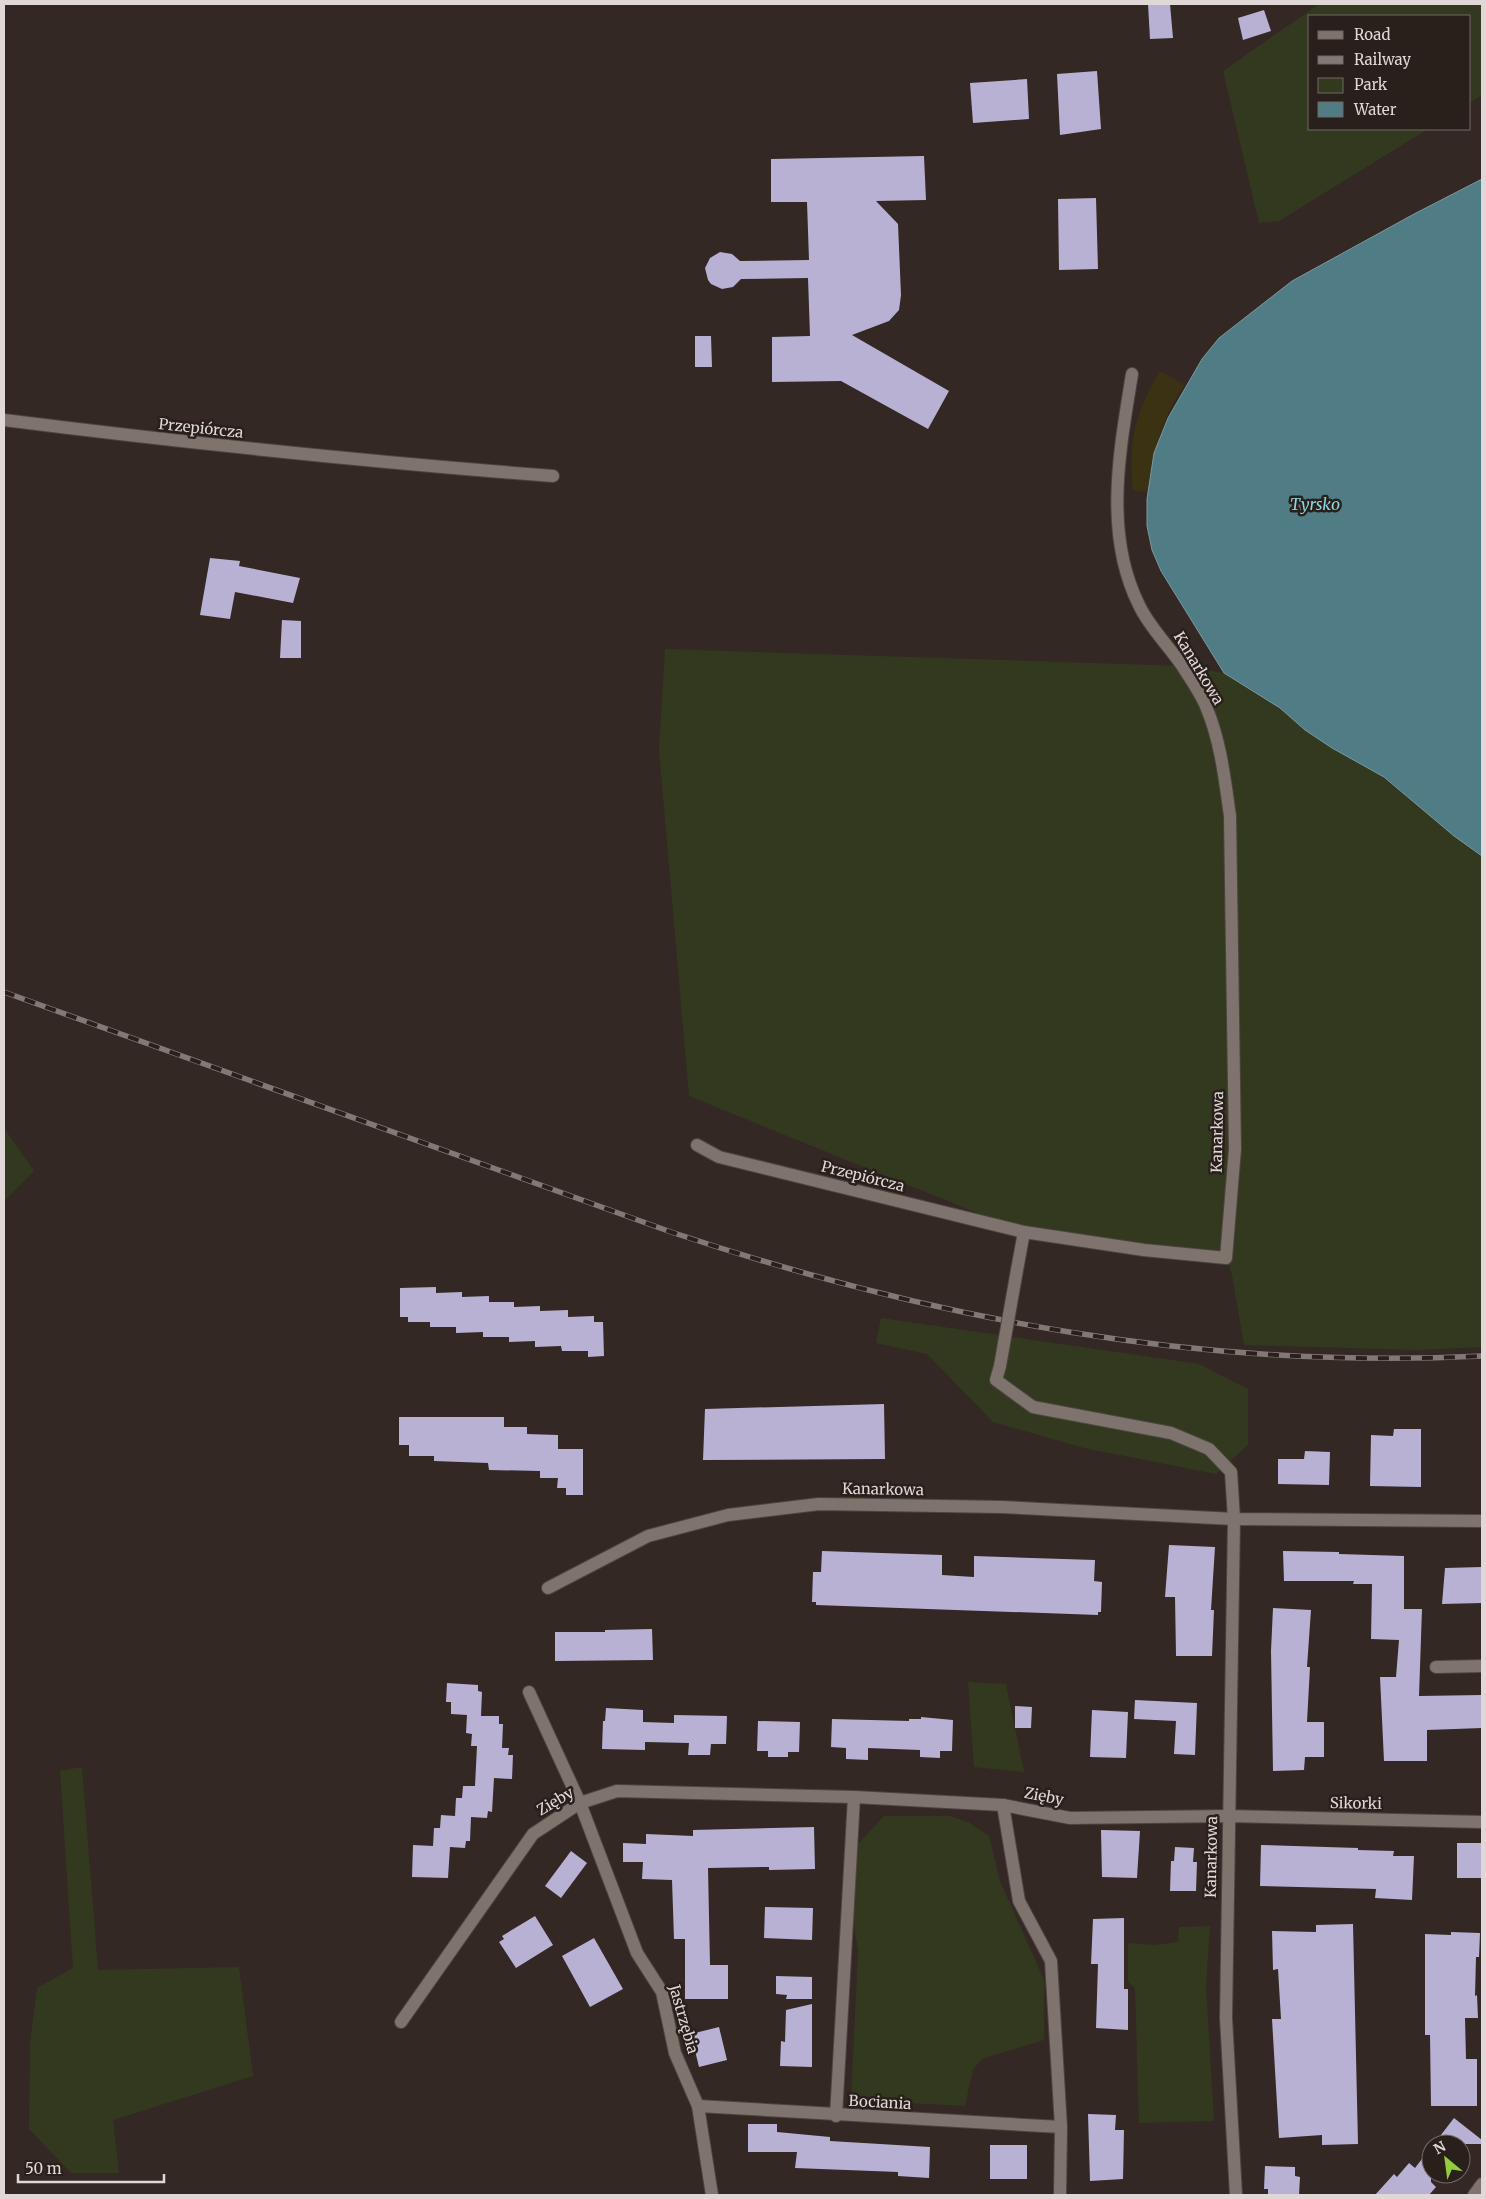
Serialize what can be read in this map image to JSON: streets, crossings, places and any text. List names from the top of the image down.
{
  "streets": {
    "street": [
      "Przepiórcza",
      "Kanarkowa",
      "Zięby",
      "Sikorki",
      "Jastrzębia",
      "Bociania"
    ]
  },
  "crossings": [
    ["Przepiórcza", "Kanarkowa"],
    ["Kanarkowa", "Zięby"],
    ["Kanarkowa", "Sikorki"],
    ["Zięby", "Sikorki"],
    ["Zięby", "Jastrzębia"],
    ["Jastrzębia", "Bociania"]
  ],
  "water": ["Tyrsko"],
  "legend": [
    "Road",
    "Railway",
    "Park",
    "Water"
  ],
  "scale_bar": "50 m",
  "north": "top left"
}
